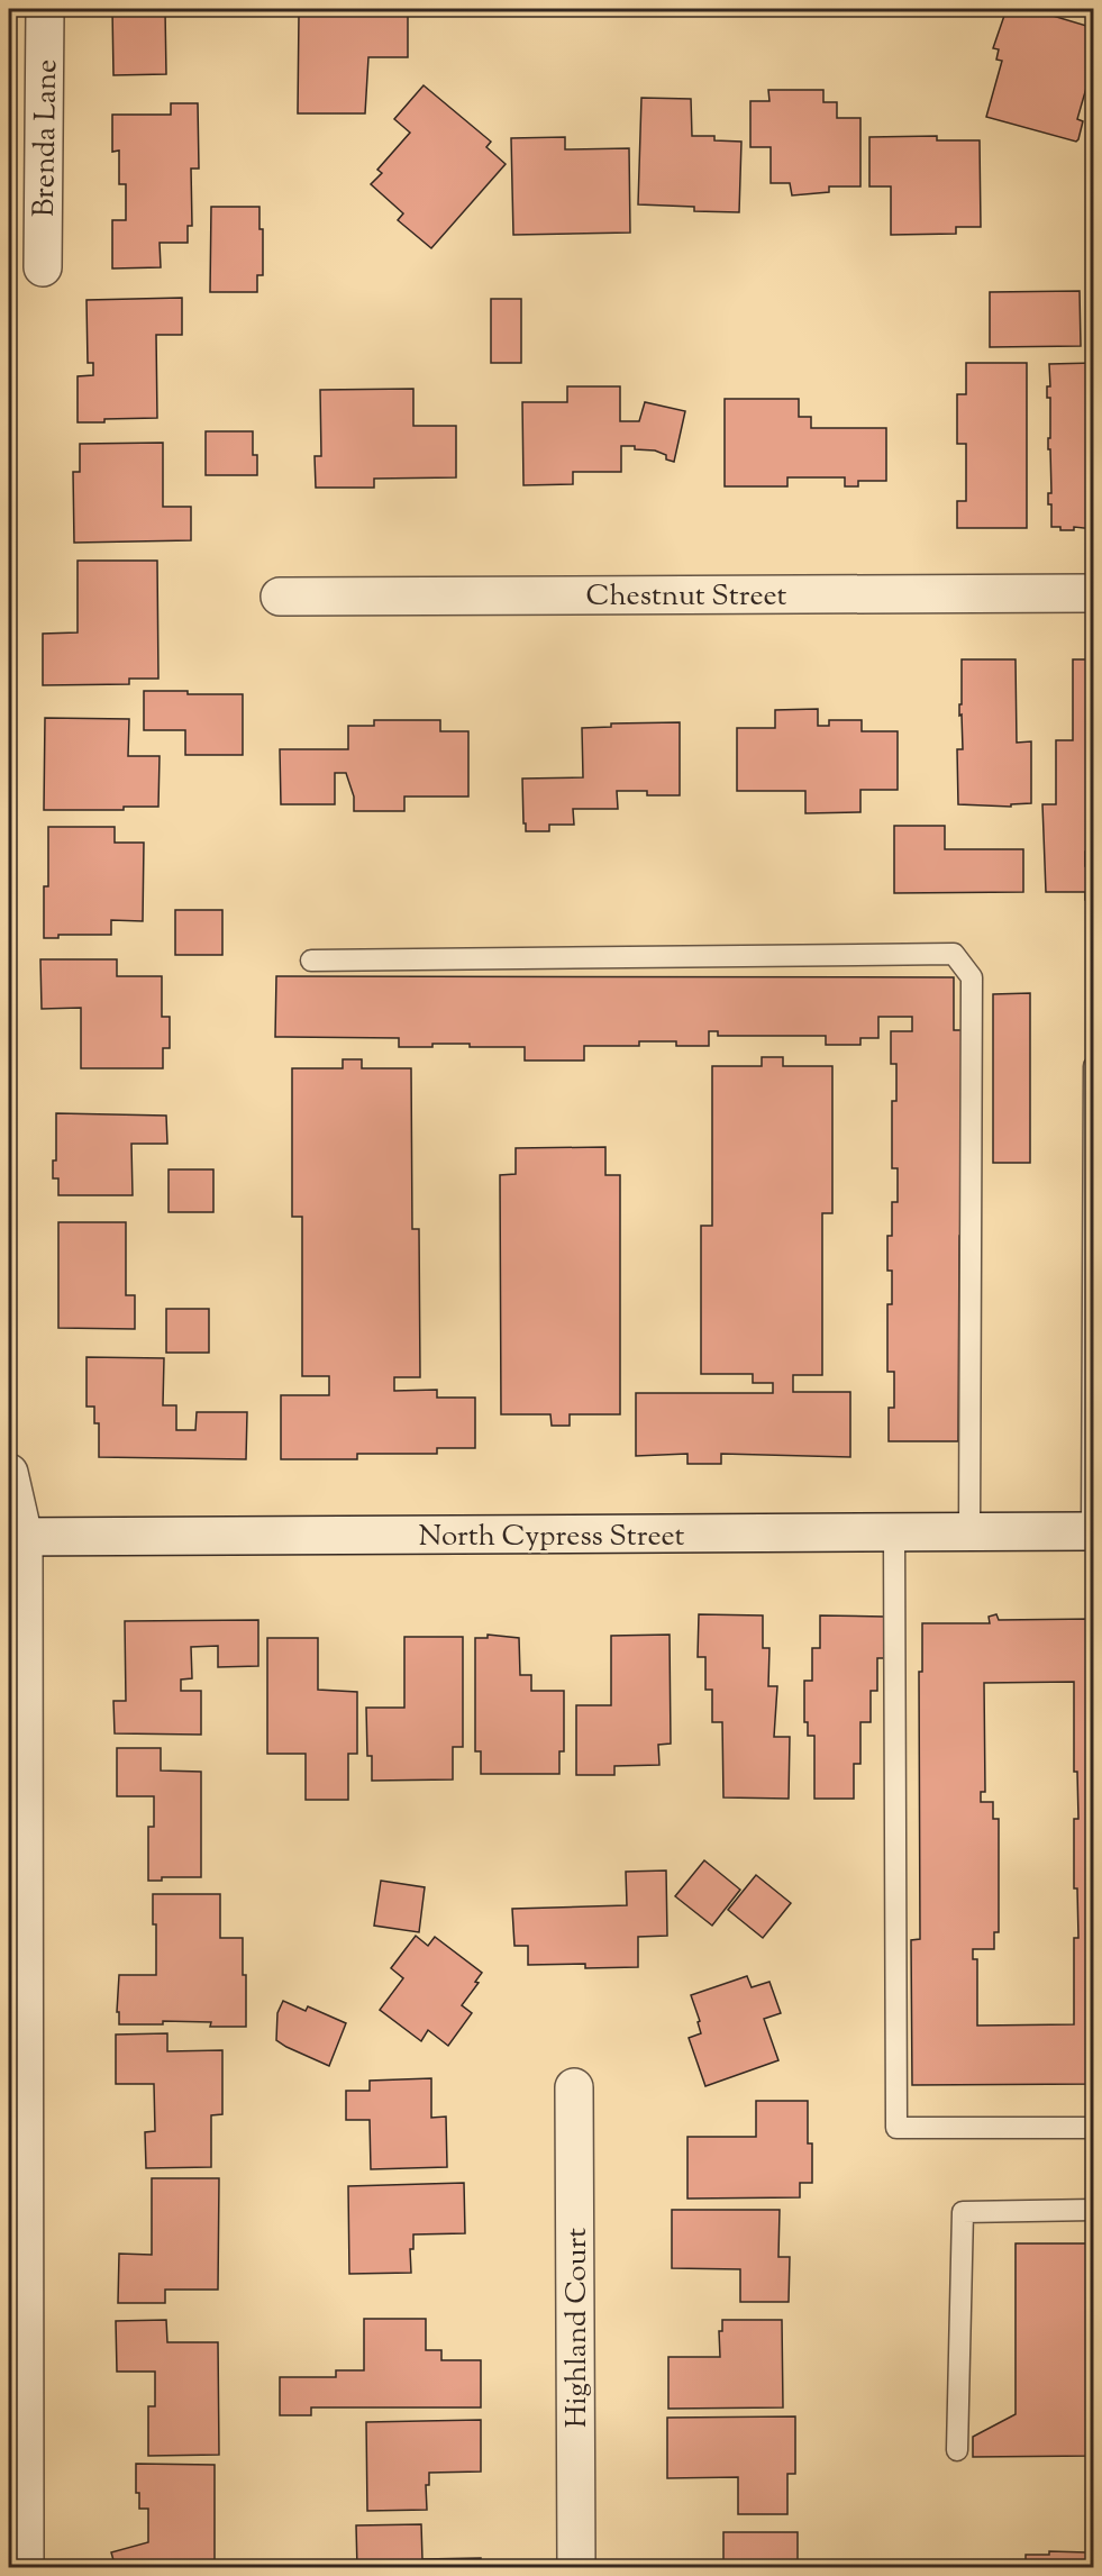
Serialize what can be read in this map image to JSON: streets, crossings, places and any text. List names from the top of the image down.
{
  "streets": {
    "street": [
      "Brenda Lane",
      "Chestnut Street",
      "North Cypress Street",
      "Highland Court"
    ]
  }
}
